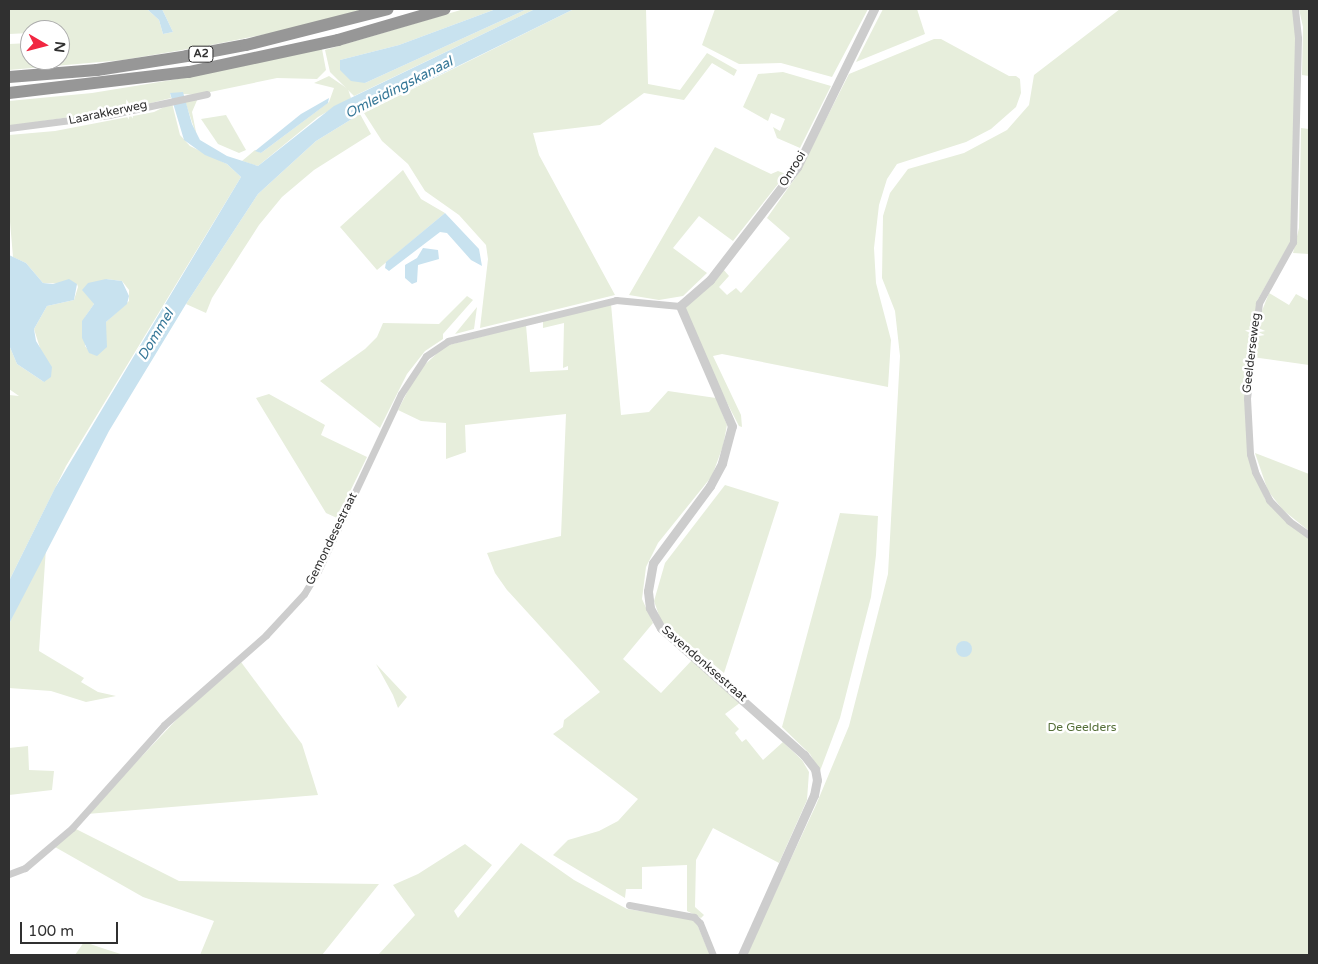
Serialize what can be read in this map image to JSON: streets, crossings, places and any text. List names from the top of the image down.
{
  "streets": {
    "highway": ["A2"],
    "street": [
      "Laarakkerweg",
      "Onrooi",
      "Geelderseweg",
      "Gemondesestraat",
      "Savendonksestraat"
    ]
  },
  "crossings": [
    ["Onrooi", "Gemondesestraat"],
    ["Onrooi", "Savendonksestraat"],
    ["Gemondesestraat", "Savendonksestraat"]
  ],
  "water": ["Omleidingskanaal", "Dommel"],
  "parks": ["De Geelders"],
  "scale_bar": "100 m",
  "north": "right"
}
